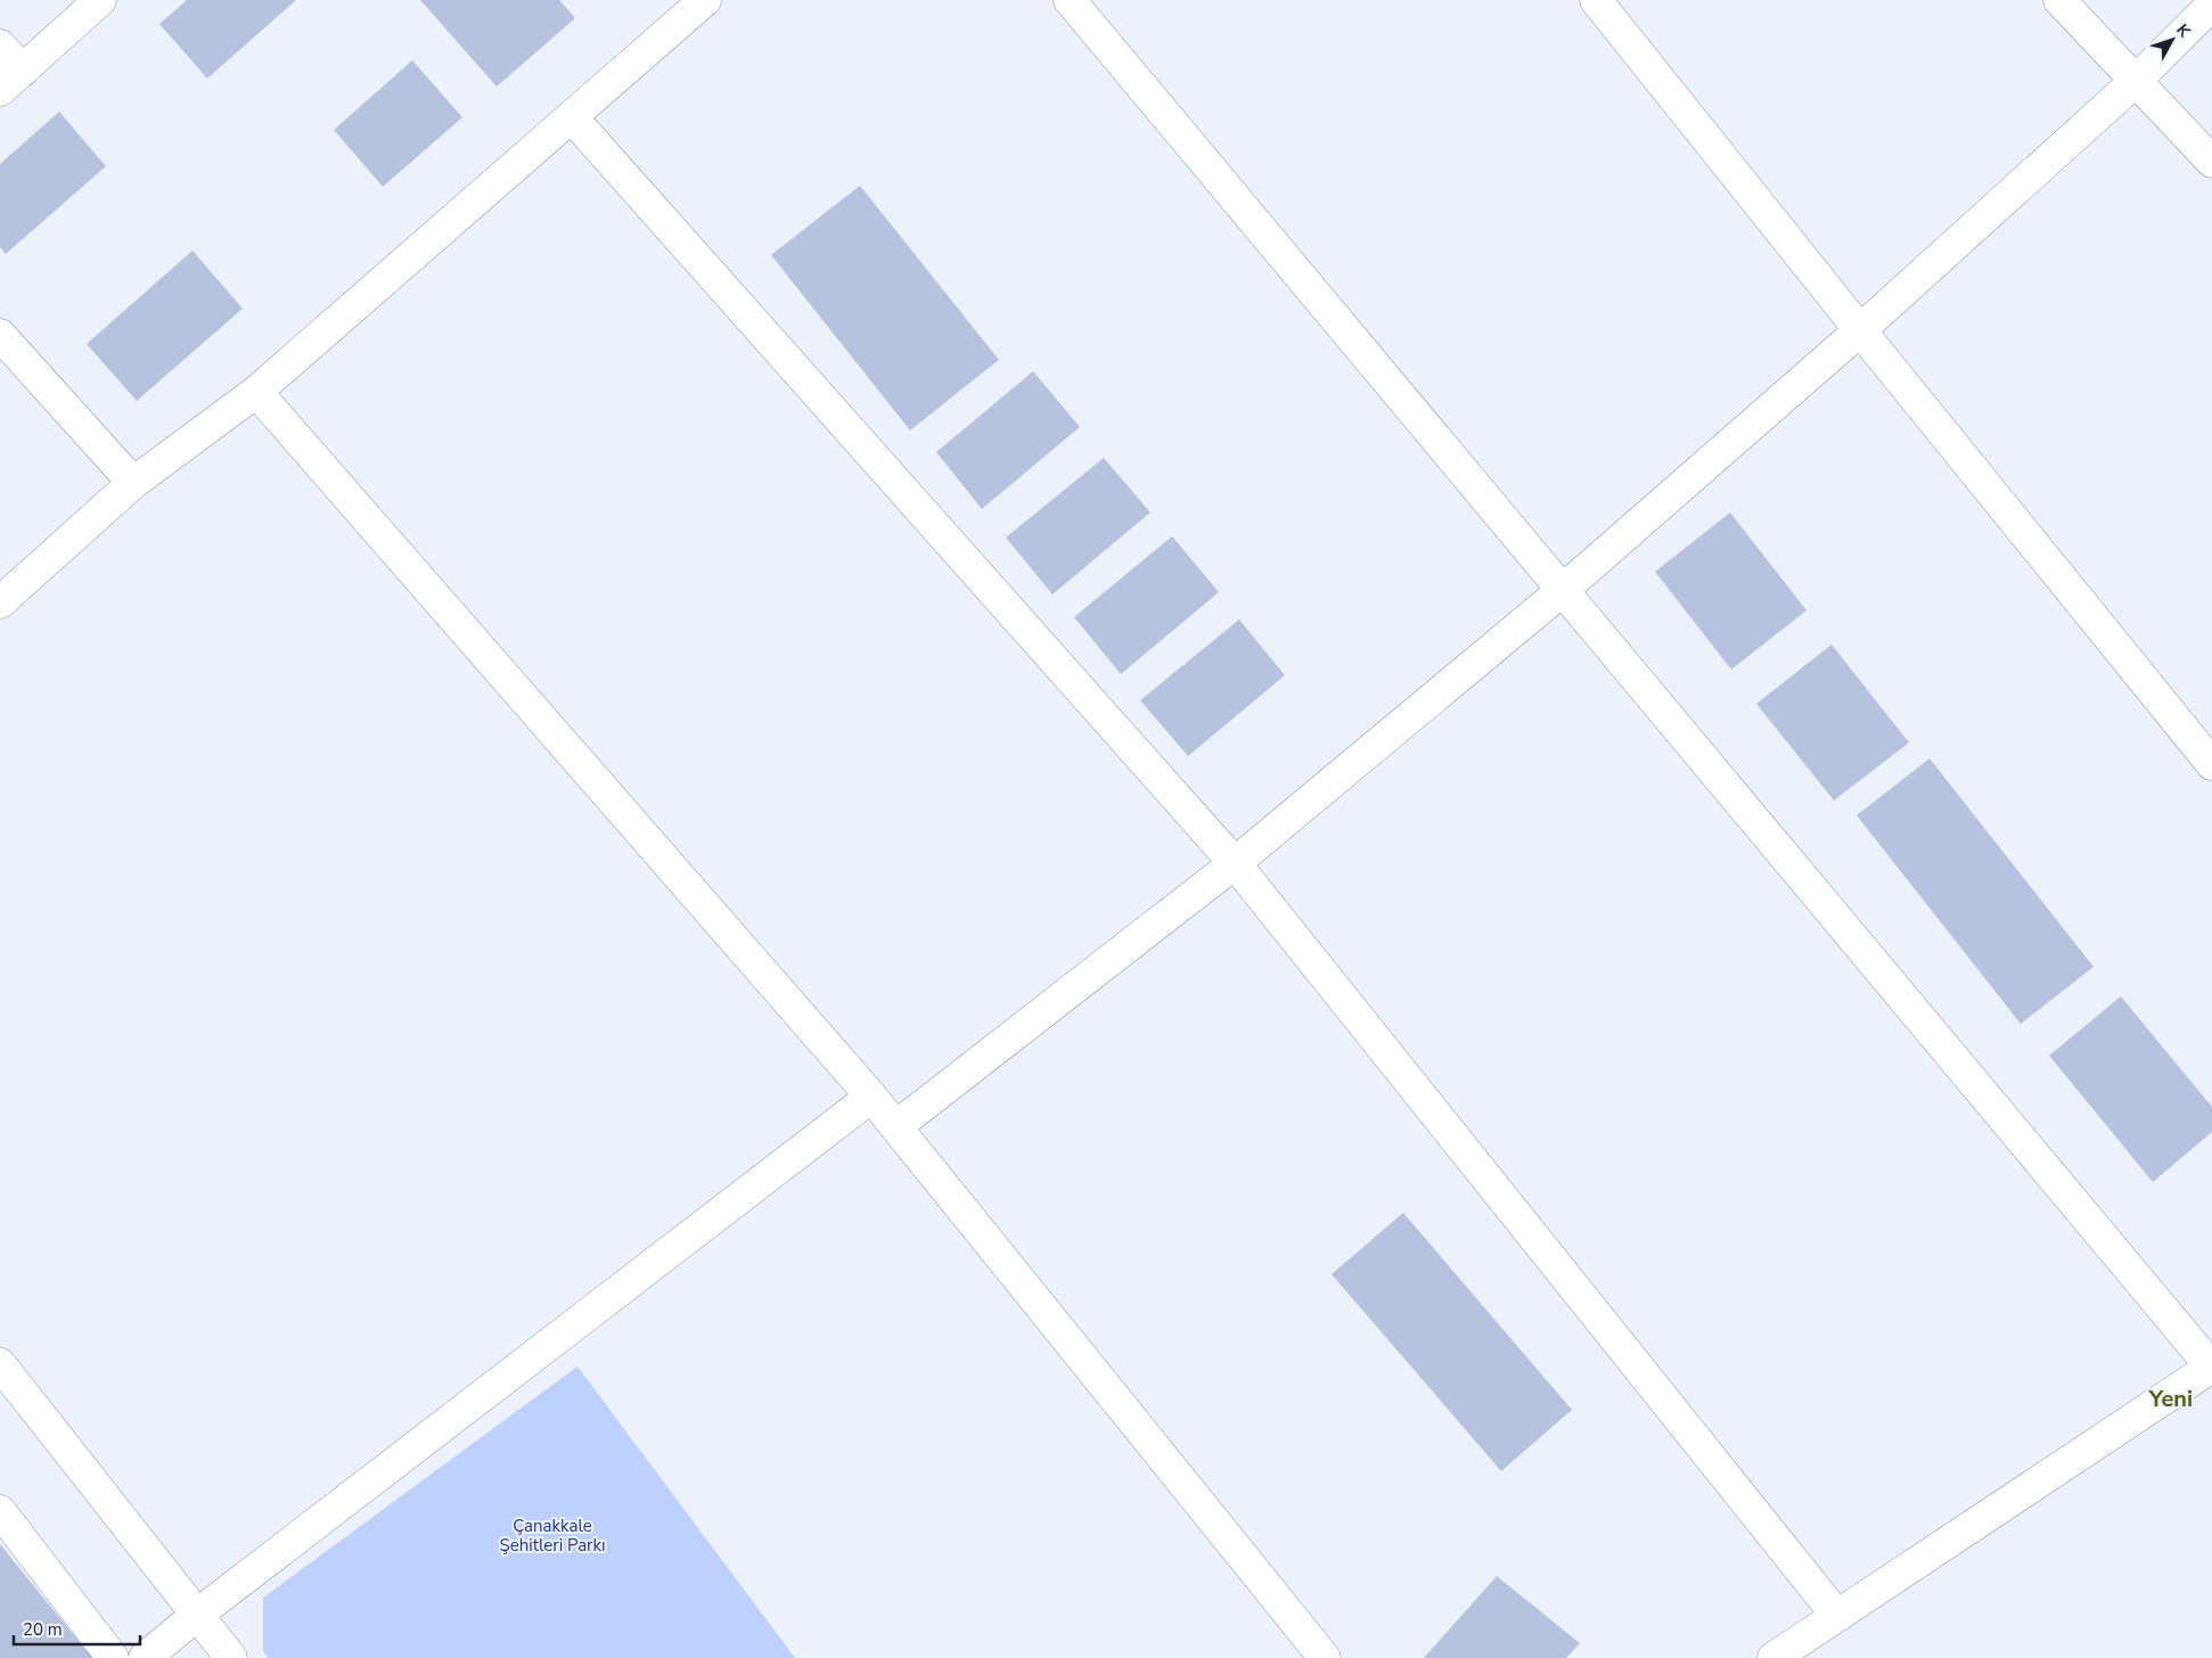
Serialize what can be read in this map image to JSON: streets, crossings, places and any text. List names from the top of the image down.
{
  "districts": ["Yeni"],
  "parks": ["Çanakkale Şehitleri Parkı"],
  "scale_bar": "20 m",
  "north": "top right"
}
